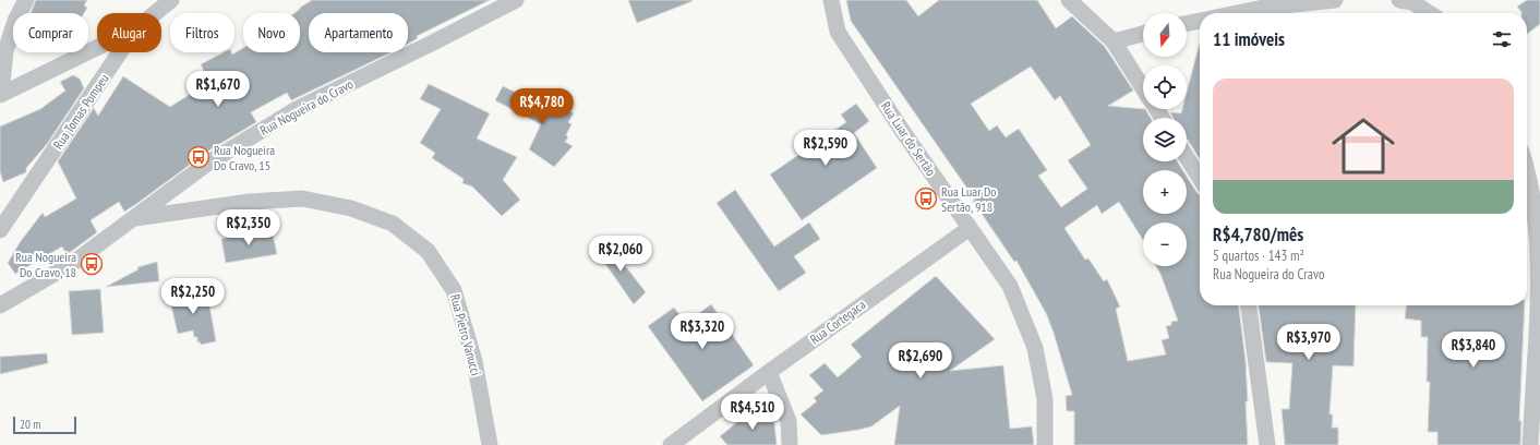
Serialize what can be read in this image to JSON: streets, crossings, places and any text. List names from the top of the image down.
{
  "streets": {
    "street": [
      "Rua Nogueira do Cravo",
      "Rua Tomas Pompeu",
      "Rua Luar do Sertão",
      "Rua Cortegaca",
      "Rua Pietro Vanucci"
    ]
  },
  "crossings": [
    ["Rua Nogueira do Cravo", "Rua Pietro Vanucci"],
    ["Rua Luar do Sertão", "Rua Cortegaca"]
  ],
  "places": {
    "bus stop": ["Rua Nogueira Do Cravo, 15", "Rua Luar Do Sertão, 918", "Rua Nogueira Do Cravo, 18"]
  },
  "scale_bar": "20 m",
  "north": "bottom",
  "page": {
    "map_buttons": ["+", "−"],
    "chip": [
      "Comprar",
      "Alugar",
      "Filtros",
      "Novo",
      "Apartamento"
    ],
    "heading": "11 imóveis",
    "list": [
      {
        "name": "R$4,780/mês",
        "note": "5 quartos · 143 m² · Rua Nogueira do Cravo"
      }
    ],
    "price": [
      "R$1,670",
      "R$4,780",
      "R$2,590",
      "R$2,350",
      "R$2,060",
      "R$2,250",
      "R$3,320",
      "R$3,970",
      "R$3,840",
      "R$2,690",
      "R$4,510"
    ],
    "scale": "20 m"
  }
}
